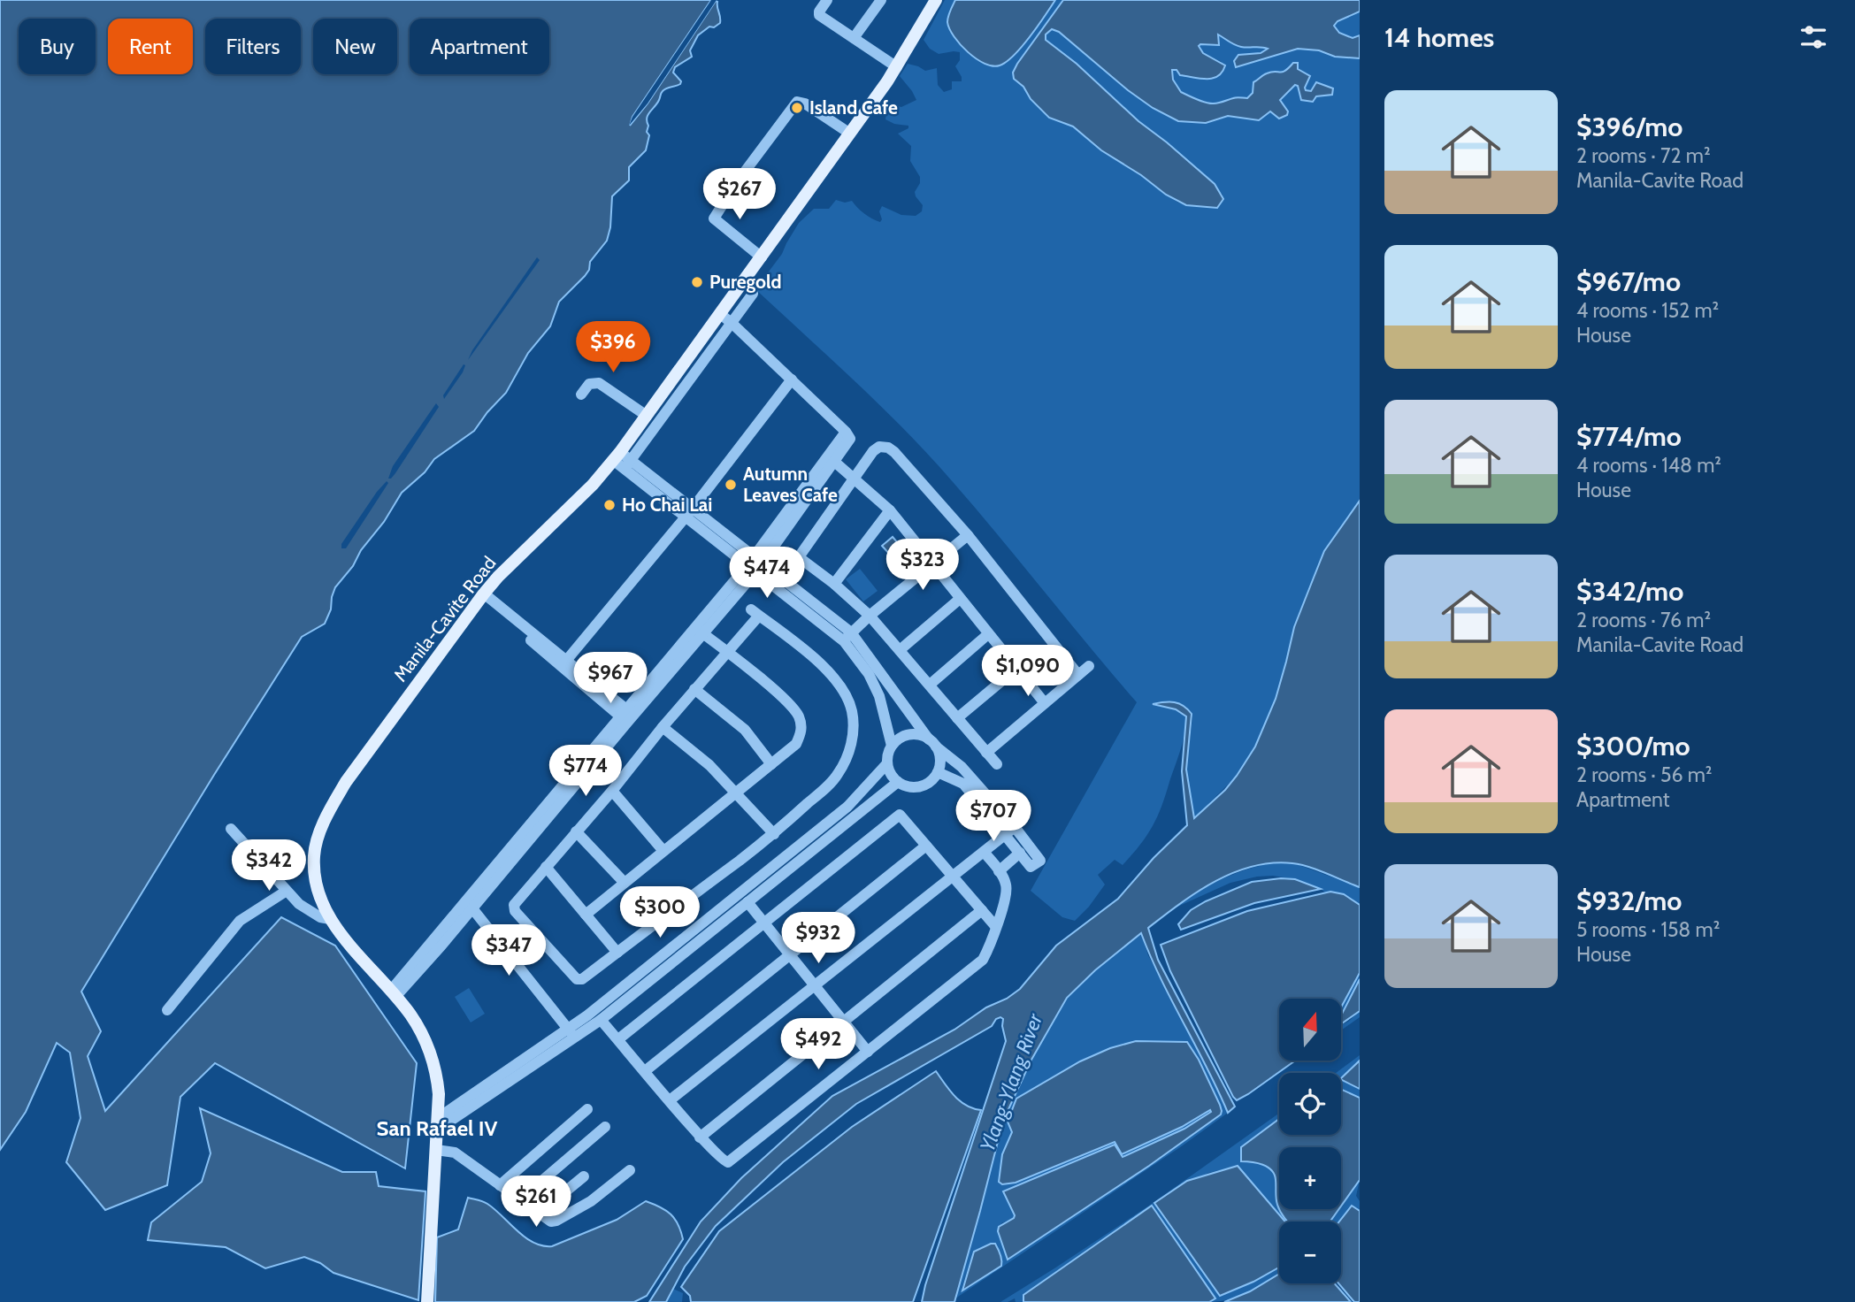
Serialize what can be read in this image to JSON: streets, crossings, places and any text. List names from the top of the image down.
{
  "streets": {
    "main road": ["Manila-Cavite Road"]
  },
  "districts": ["San Rafael IV"],
  "water": ["Ylang-Ylang River"],
  "places": [
    "Island Cafe",
    "Puregold",
    "Autumn Leaves Cafe",
    "Ho Chai Lai"
  ],
  "north": "top",
  "page": {
    "heading": "14 homes",
    "chip": [
      "Buy",
      "Rent",
      "Filters",
      "New",
      "Apartment"
    ],
    "list": [
      {
        "name": "$396/mo",
        "note": "2 rooms · 72 m² · Manila-Cavite Road"
      },
      {
        "name": "$967/mo",
        "note": "4 rooms · 152 m² · House"
      },
      {
        "name": "$774/mo",
        "note": "4 rooms · 148 m² · House"
      },
      {
        "name": "$342/mo",
        "note": "2 rooms · 76 m² · Manila-Cavite Road"
      },
      {
        "name": "$300/mo",
        "note": "2 rooms · 56 m² · Apartment"
      },
      {
        "name": "$932/mo",
        "note": "5 rooms · 158 m² · House"
      }
    ],
    "price": [
      "$267",
      "$396",
      "$323",
      "$474",
      "$1,090",
      "$967",
      "$774",
      "$707",
      "$342",
      "$300",
      "$932",
      "$347",
      "$492",
      "$261"
    ],
    "map_buttons": ["+", "−"]
  }
}
